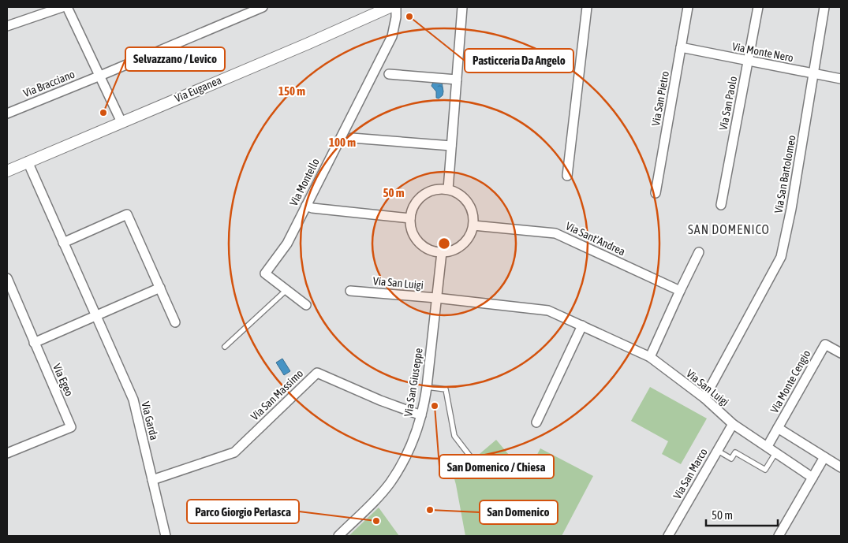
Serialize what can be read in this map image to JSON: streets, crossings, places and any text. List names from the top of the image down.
{
  "streets": {
    "street": [
      "Via Monte Nero",
      "Via Bracciano",
      "Via Euganea",
      "Via San Pietro",
      "Via San Paolo",
      "Via San Bartolomeo",
      "Via Montello",
      "Via Sant'Andrea",
      "Via San Luigi",
      "Via Egeo",
      "Via Monte Cengio",
      "Via San Giuseppe",
      "Via San Massimo",
      "Via Garda",
      "Via San Marco"
    ]
  },
  "crossings": [
    ["Via Monte Nero", "Via San Pietro"],
    ["Via Monte Nero", "Via San Paolo"],
    ["Via Monte Nero", "Via San Bartolomeo"],
    ["Via Euganea", "Via Garda"],
    ["Via San Bartolomeo", "Via San Luigi"],
    ["Via Sant'Andrea", "Via San Giuseppe"],
    ["Via San Luigi", "Via Monte Cengio"],
    ["Via San Luigi", "Via San Giuseppe"],
    ["Via San Luigi", "Via San Marco"],
    ["Via San Giuseppe", "Via San Massimo"],
    ["Via San Massimo", "Via Garda"]
  ],
  "districts": ["SAN DOMENICO"],
  "places": [
    "Pasticceria Da Angelo",
    "Selvazzano / Levico",
    "San Domenico / Chiesa",
    "San Domenico",
    "Parco Giorgio Perlasca"
  ],
  "scale_bar": "50 m",
  "rings": ["150 m", "100 m", "50 m"]
}
